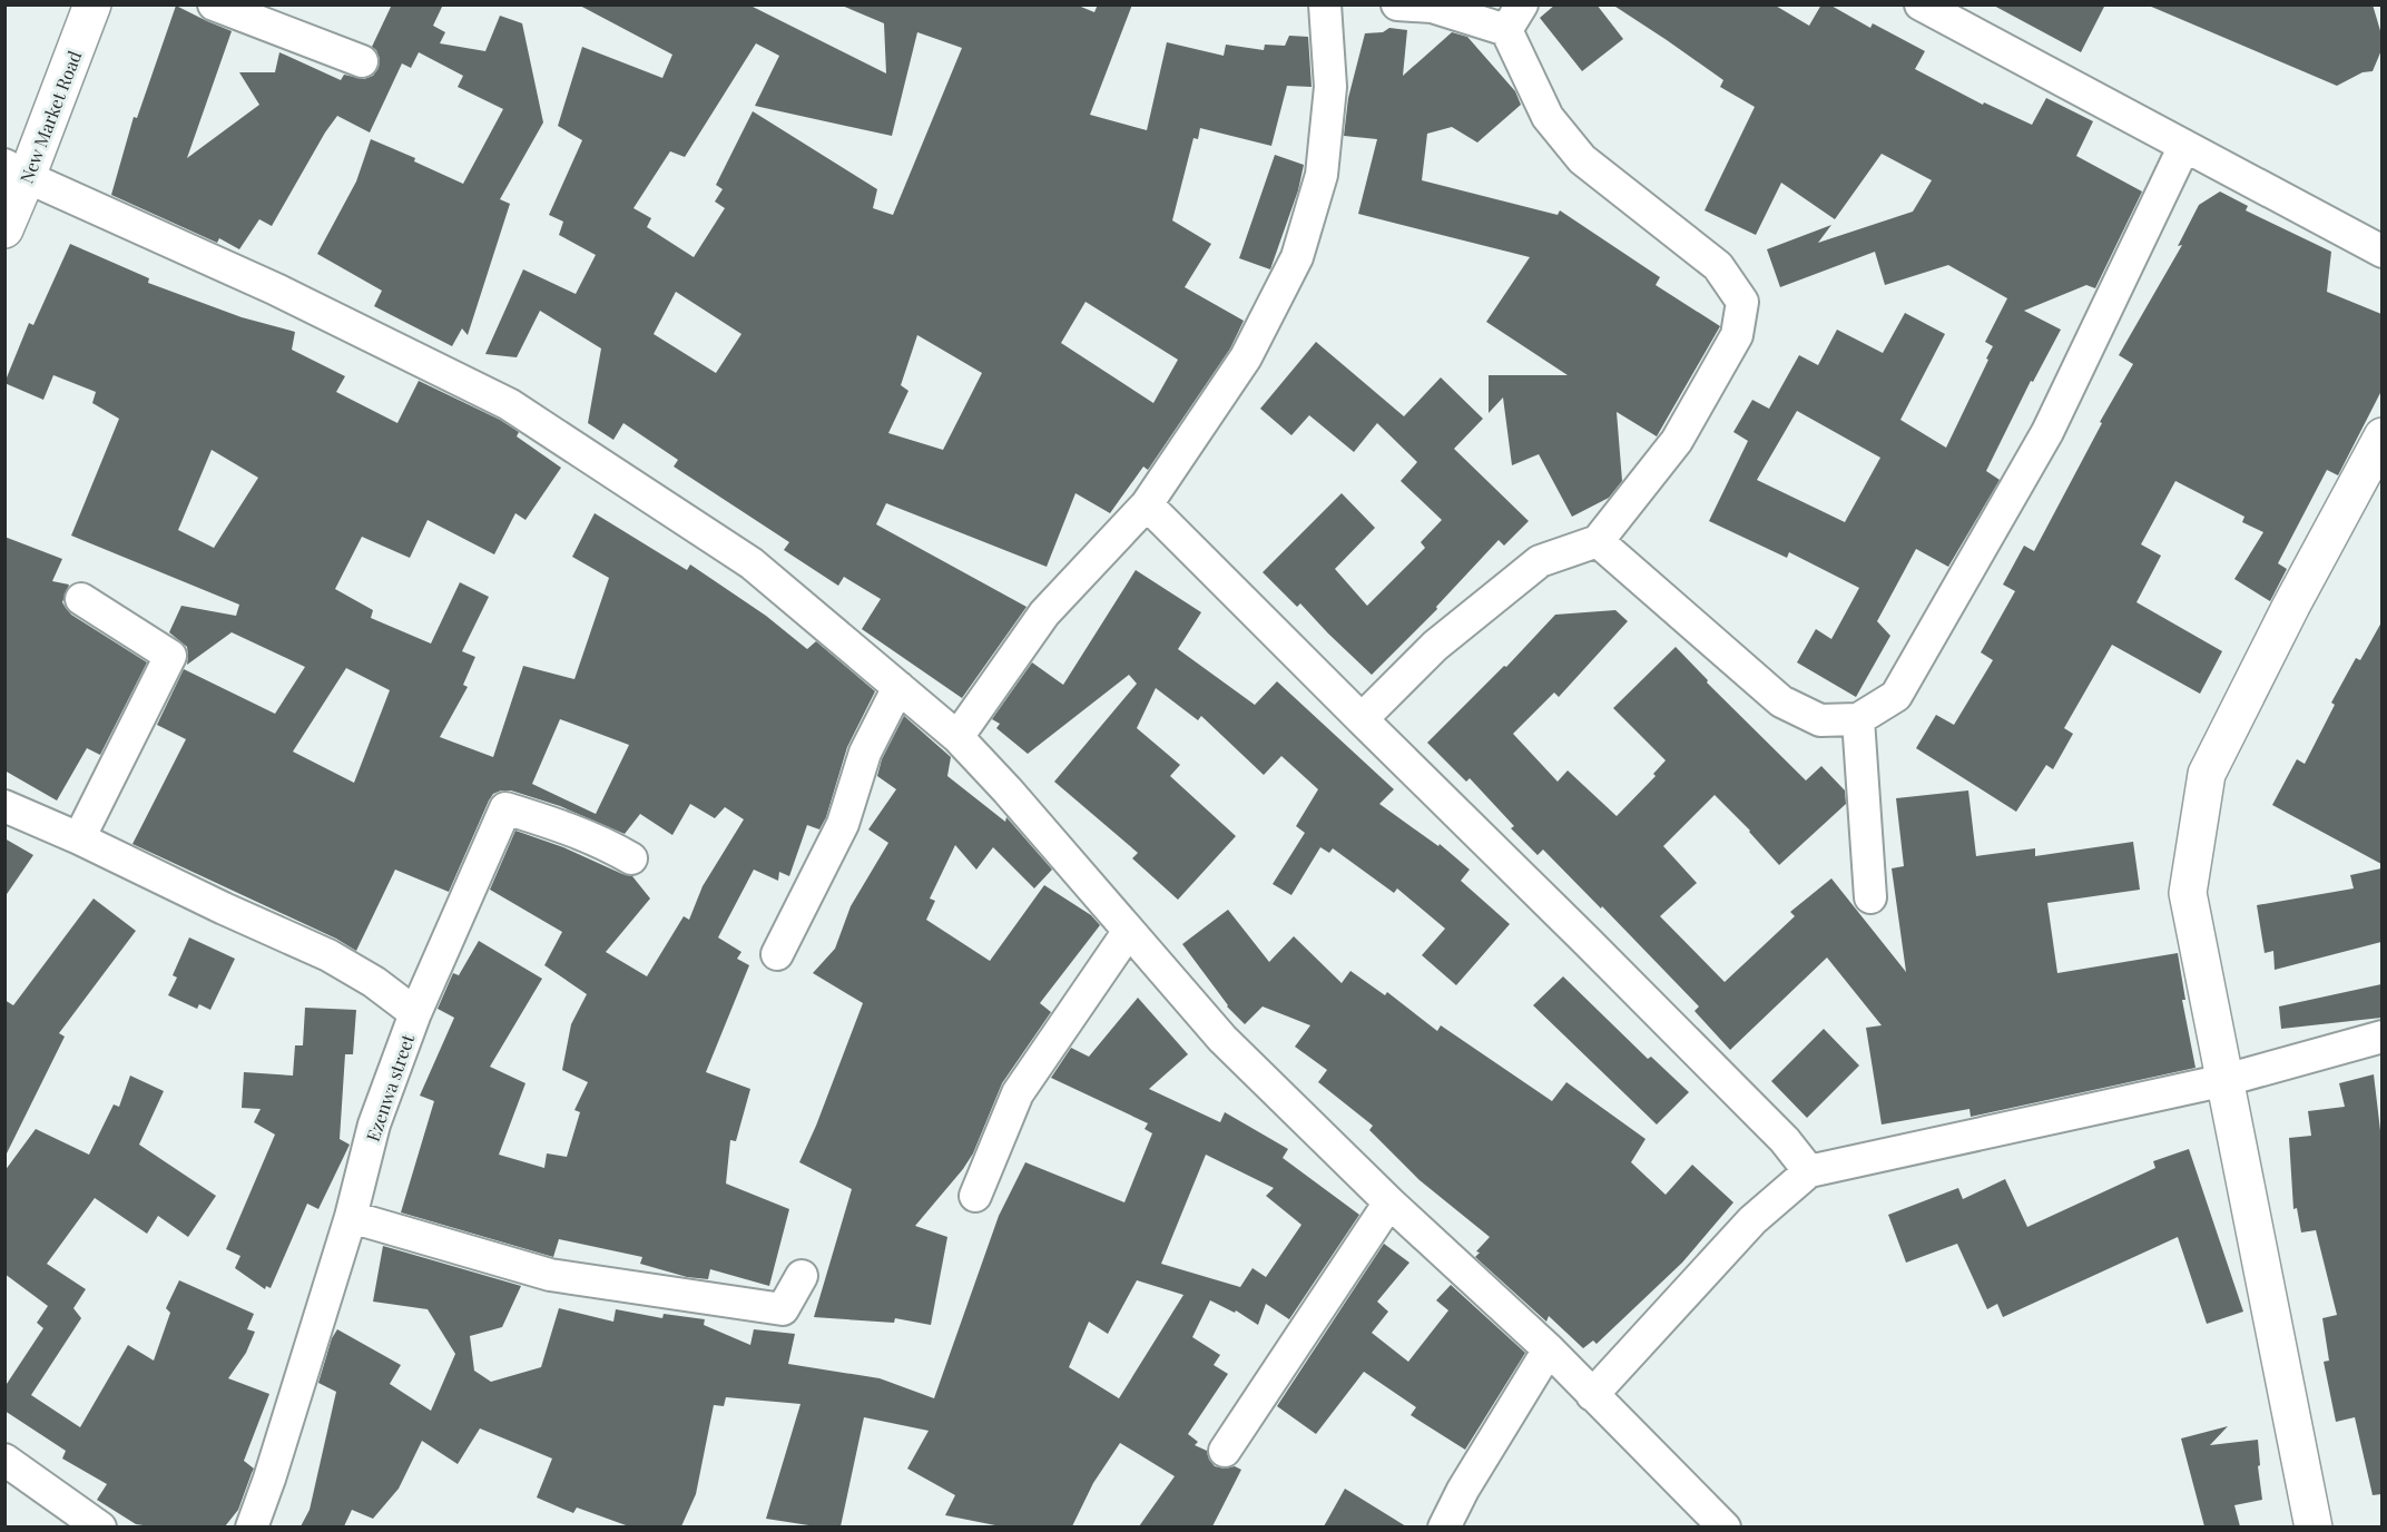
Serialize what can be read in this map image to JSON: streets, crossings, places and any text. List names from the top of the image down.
{
  "streets": {
    "street": ["New Market Road", "Ezenwa street"]
  }
}
